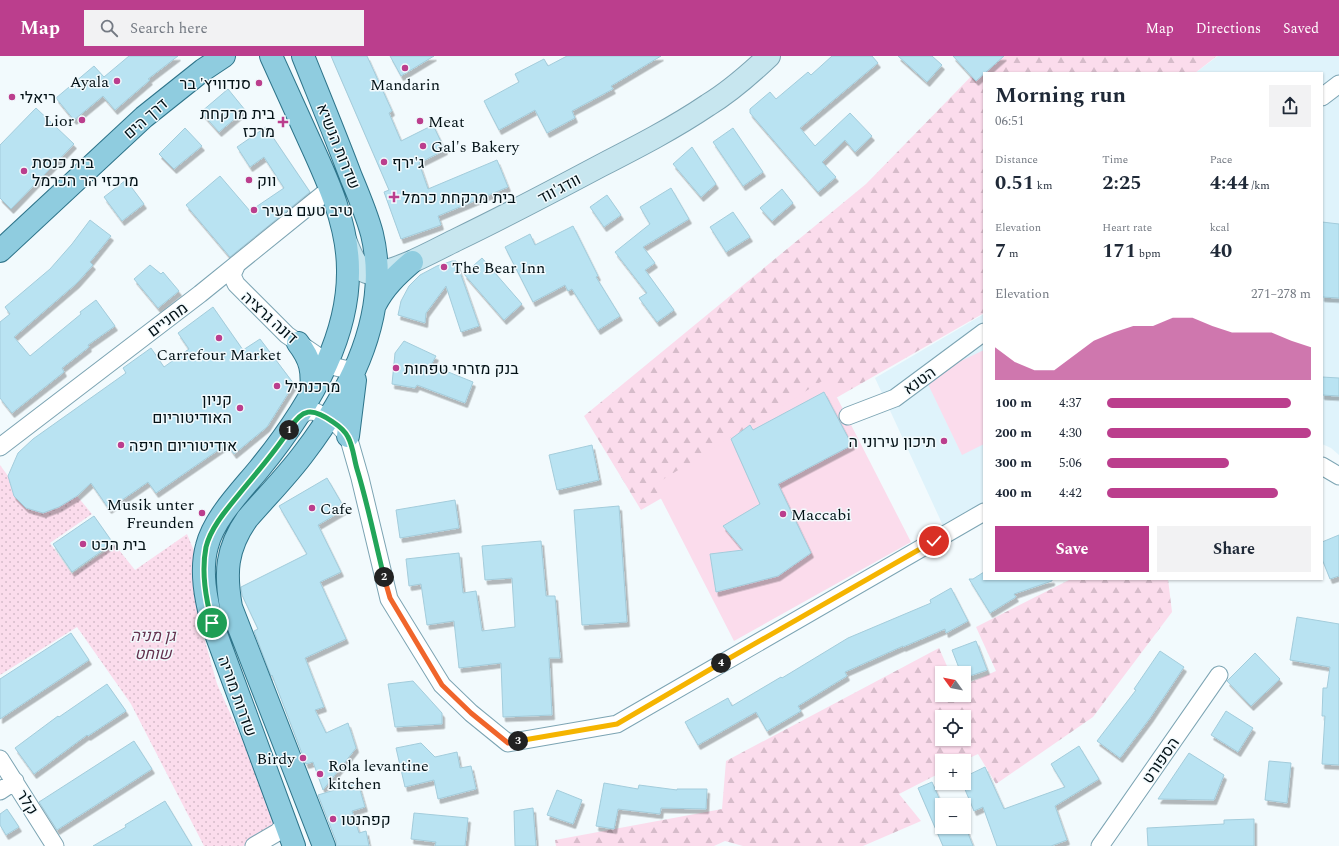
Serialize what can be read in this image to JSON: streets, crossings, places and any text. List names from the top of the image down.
{
  "streets": {
    "main road": ["דרך הים", "שדרות הנשיא", "שדרות מוריה"],
    "street": [
      "וודג'ווד",
      "דונה גרציה",
      "מחניים",
      "הטנא",
      "הספורט",
      "קלר"
    ]
  },
  "crossings": [
    ["שדרות הנשיא", "וודג'ווד"],
    ["שדרות הנשיא", "דונה גרציה"],
    ["שדרות הנשיא", "מחניים"],
    ["שדרות הנשיא", "שדרות מוריה"],
    ["דונה גרציה", "מחניים"],
    ["דונה גרציה", "שדרות מוריה"]
  ],
  "parks": ["גן מניה שוחט"],
  "places": {
    "other": [
      "Mandarin",
      "Ayala",
      "סנדוויץ' בר",
      "ריאלי",
      "Lior",
      "Meat",
      "Gal's Bakery",
      "ג'ירף",
      "בית כנסת מרכזי הר הכרמל",
      "ווק",
      "טיב טעם בעיר",
      "The Bear Inn",
      "Carrefour Market",
      "בנק מזרחי טפחות",
      "מרכנתיל",
      "קניון האודיטוריום",
      "תיכון עירוני ה",
      "אודיטוריום חיפה",
      "Cafe",
      "Musik unter Freunden",
      "Maccabi",
      "בית הכט",
      "Birdy",
      "Rola levantine kitchen",
      "קפהנטו"
    ],
    "health": ["בית מרקחת מרכז", "בית מרקחת כרמל"]
  },
  "north": "top left",
  "page": {
    "header": "Map",
    "search": "Search here",
    "nav": ["Map", "Directions", "Saved"],
    "heading": ["Morning run", "06:51"],
    "stats": [
      ["Distance", "0.51 km"],
      ["Time", "2:25"],
      ["Pace", "4:44 /km"],
      ["Elevation", "7 m"],
      ["Heart rate", "171 bpm"],
      ["kcal", "40"]
    ],
    "chart": ["Elevation", "271–278 m"],
    "list": [
      {
        "name": "100 m",
        "note": "4:37"
      },
      {
        "name": "200 m",
        "note": "4:30"
      },
      {
        "name": "300 m",
        "note": "5:06"
      },
      {
        "name": "400 m",
        "note": "4:42"
      }
    ],
    "pins": [
      "1",
      "2",
      "4",
      "3"
    ],
    "buttons": ["Save", "Share"],
    "map_buttons": ["+", "−"]
  }
}
